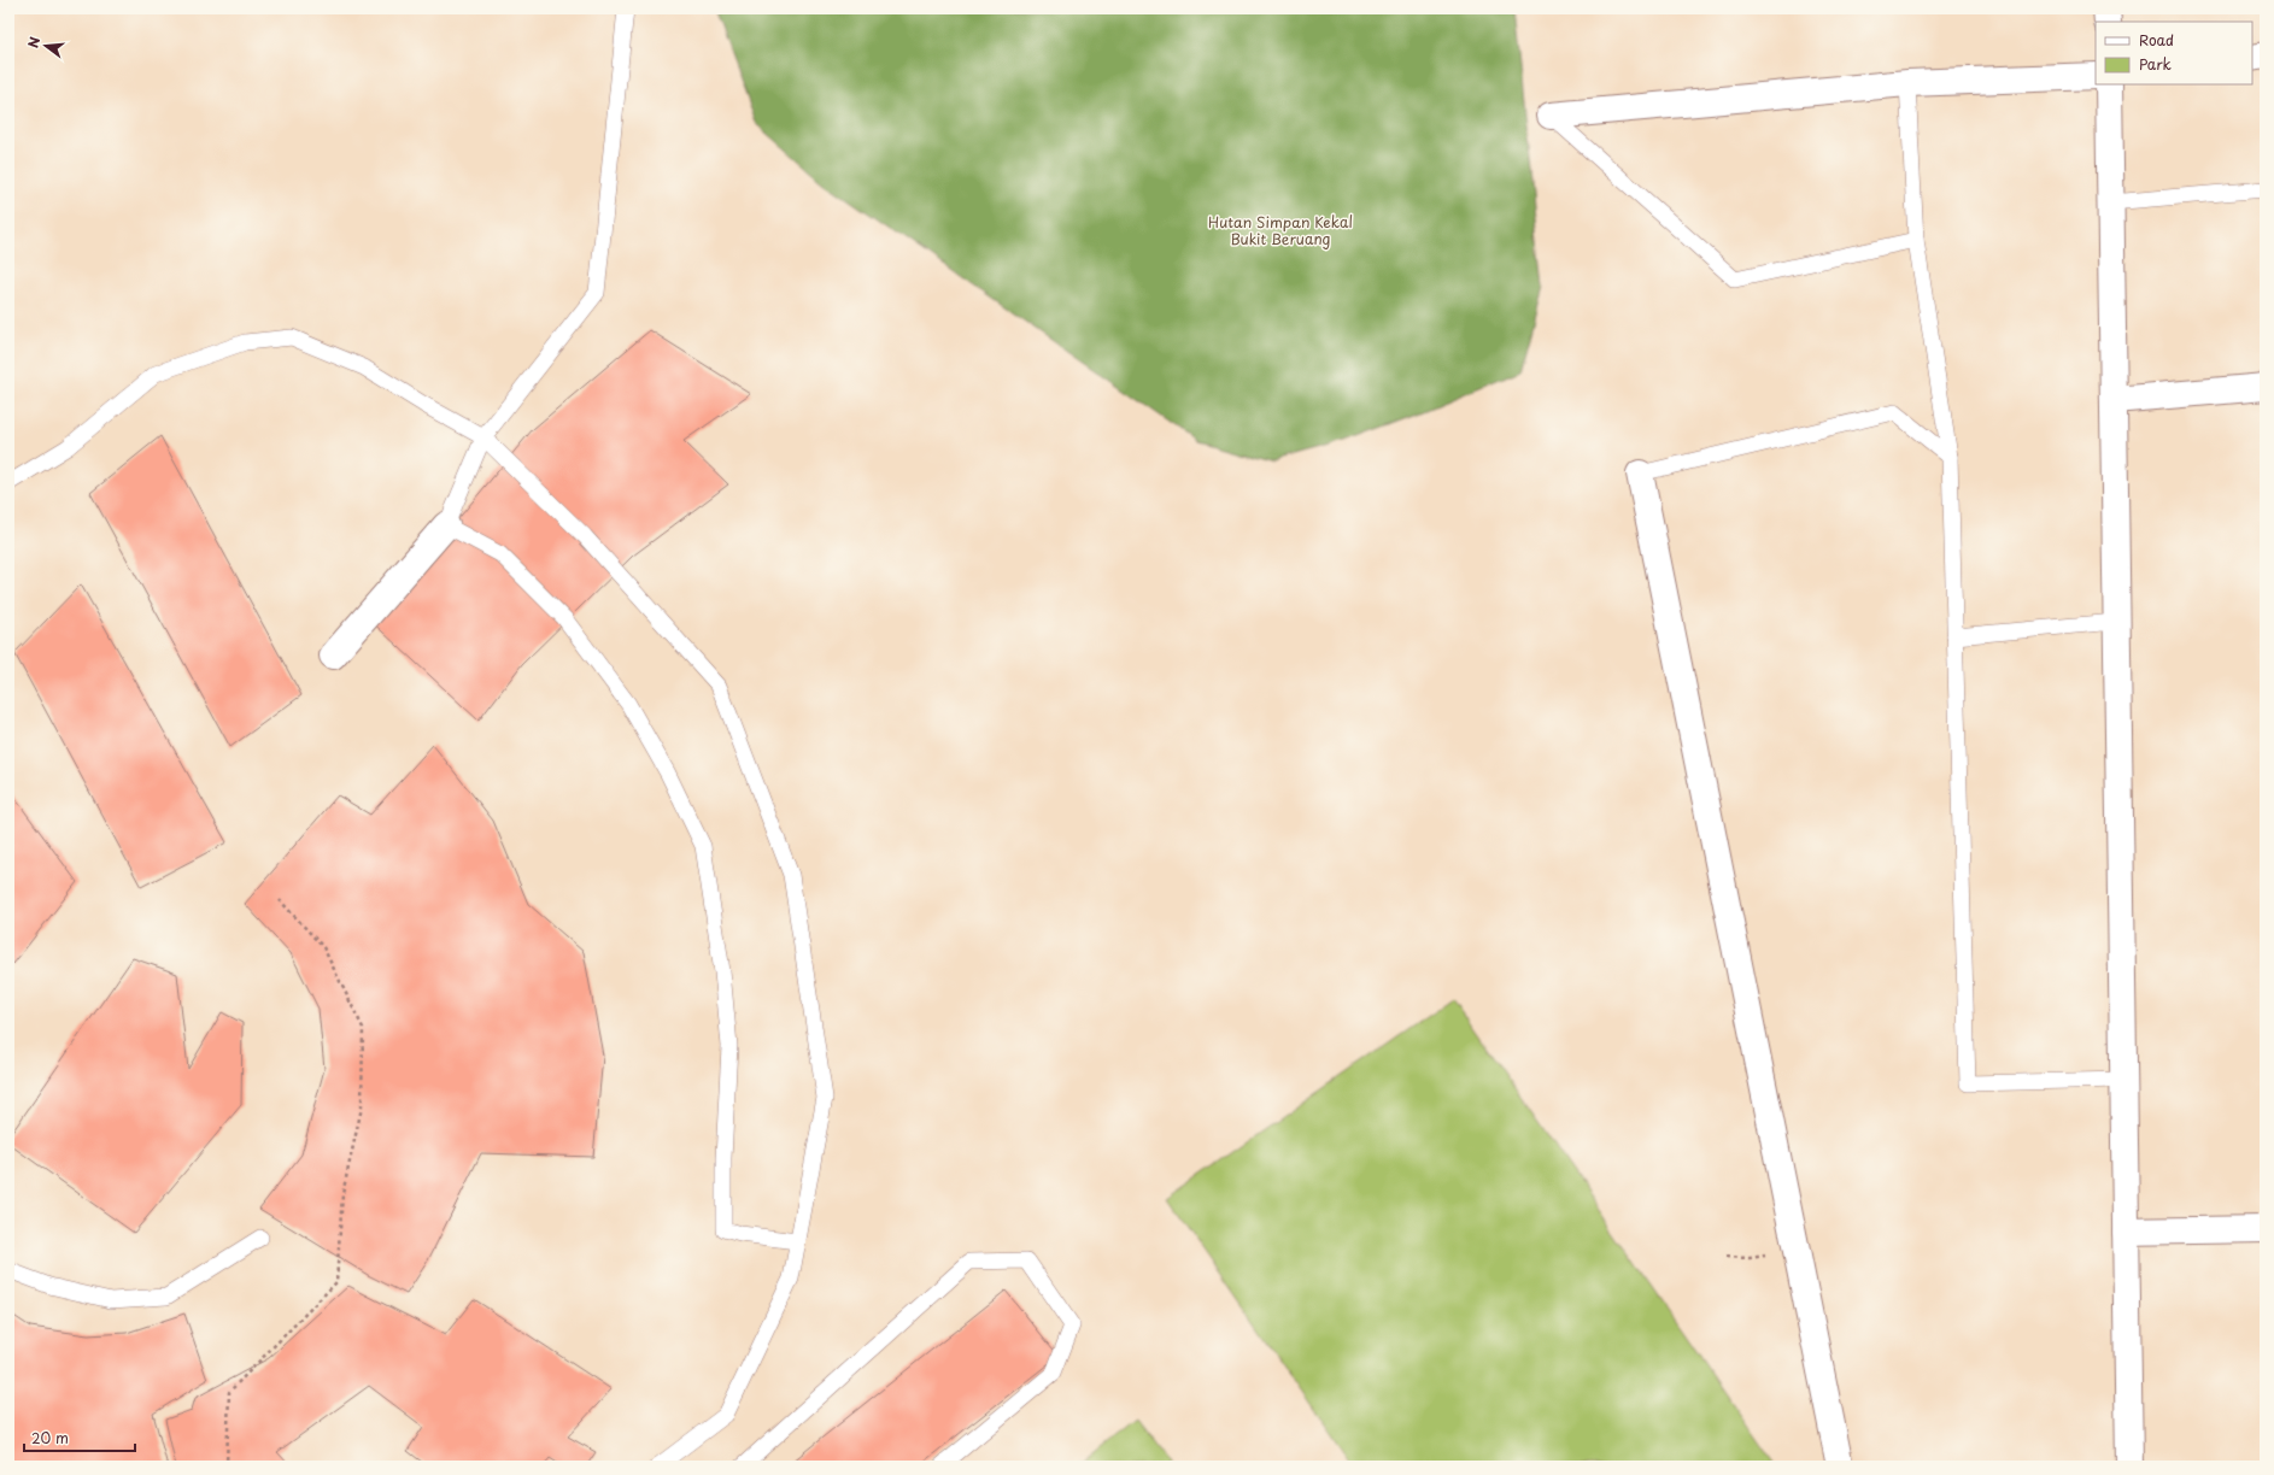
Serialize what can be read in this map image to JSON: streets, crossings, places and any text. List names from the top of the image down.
{
  "parks": ["Hutan Simpan Kekal Bukit Beruang"],
  "legend": ["Road", "Park"],
  "scale_bar": "20 m",
  "north": "left"
}
